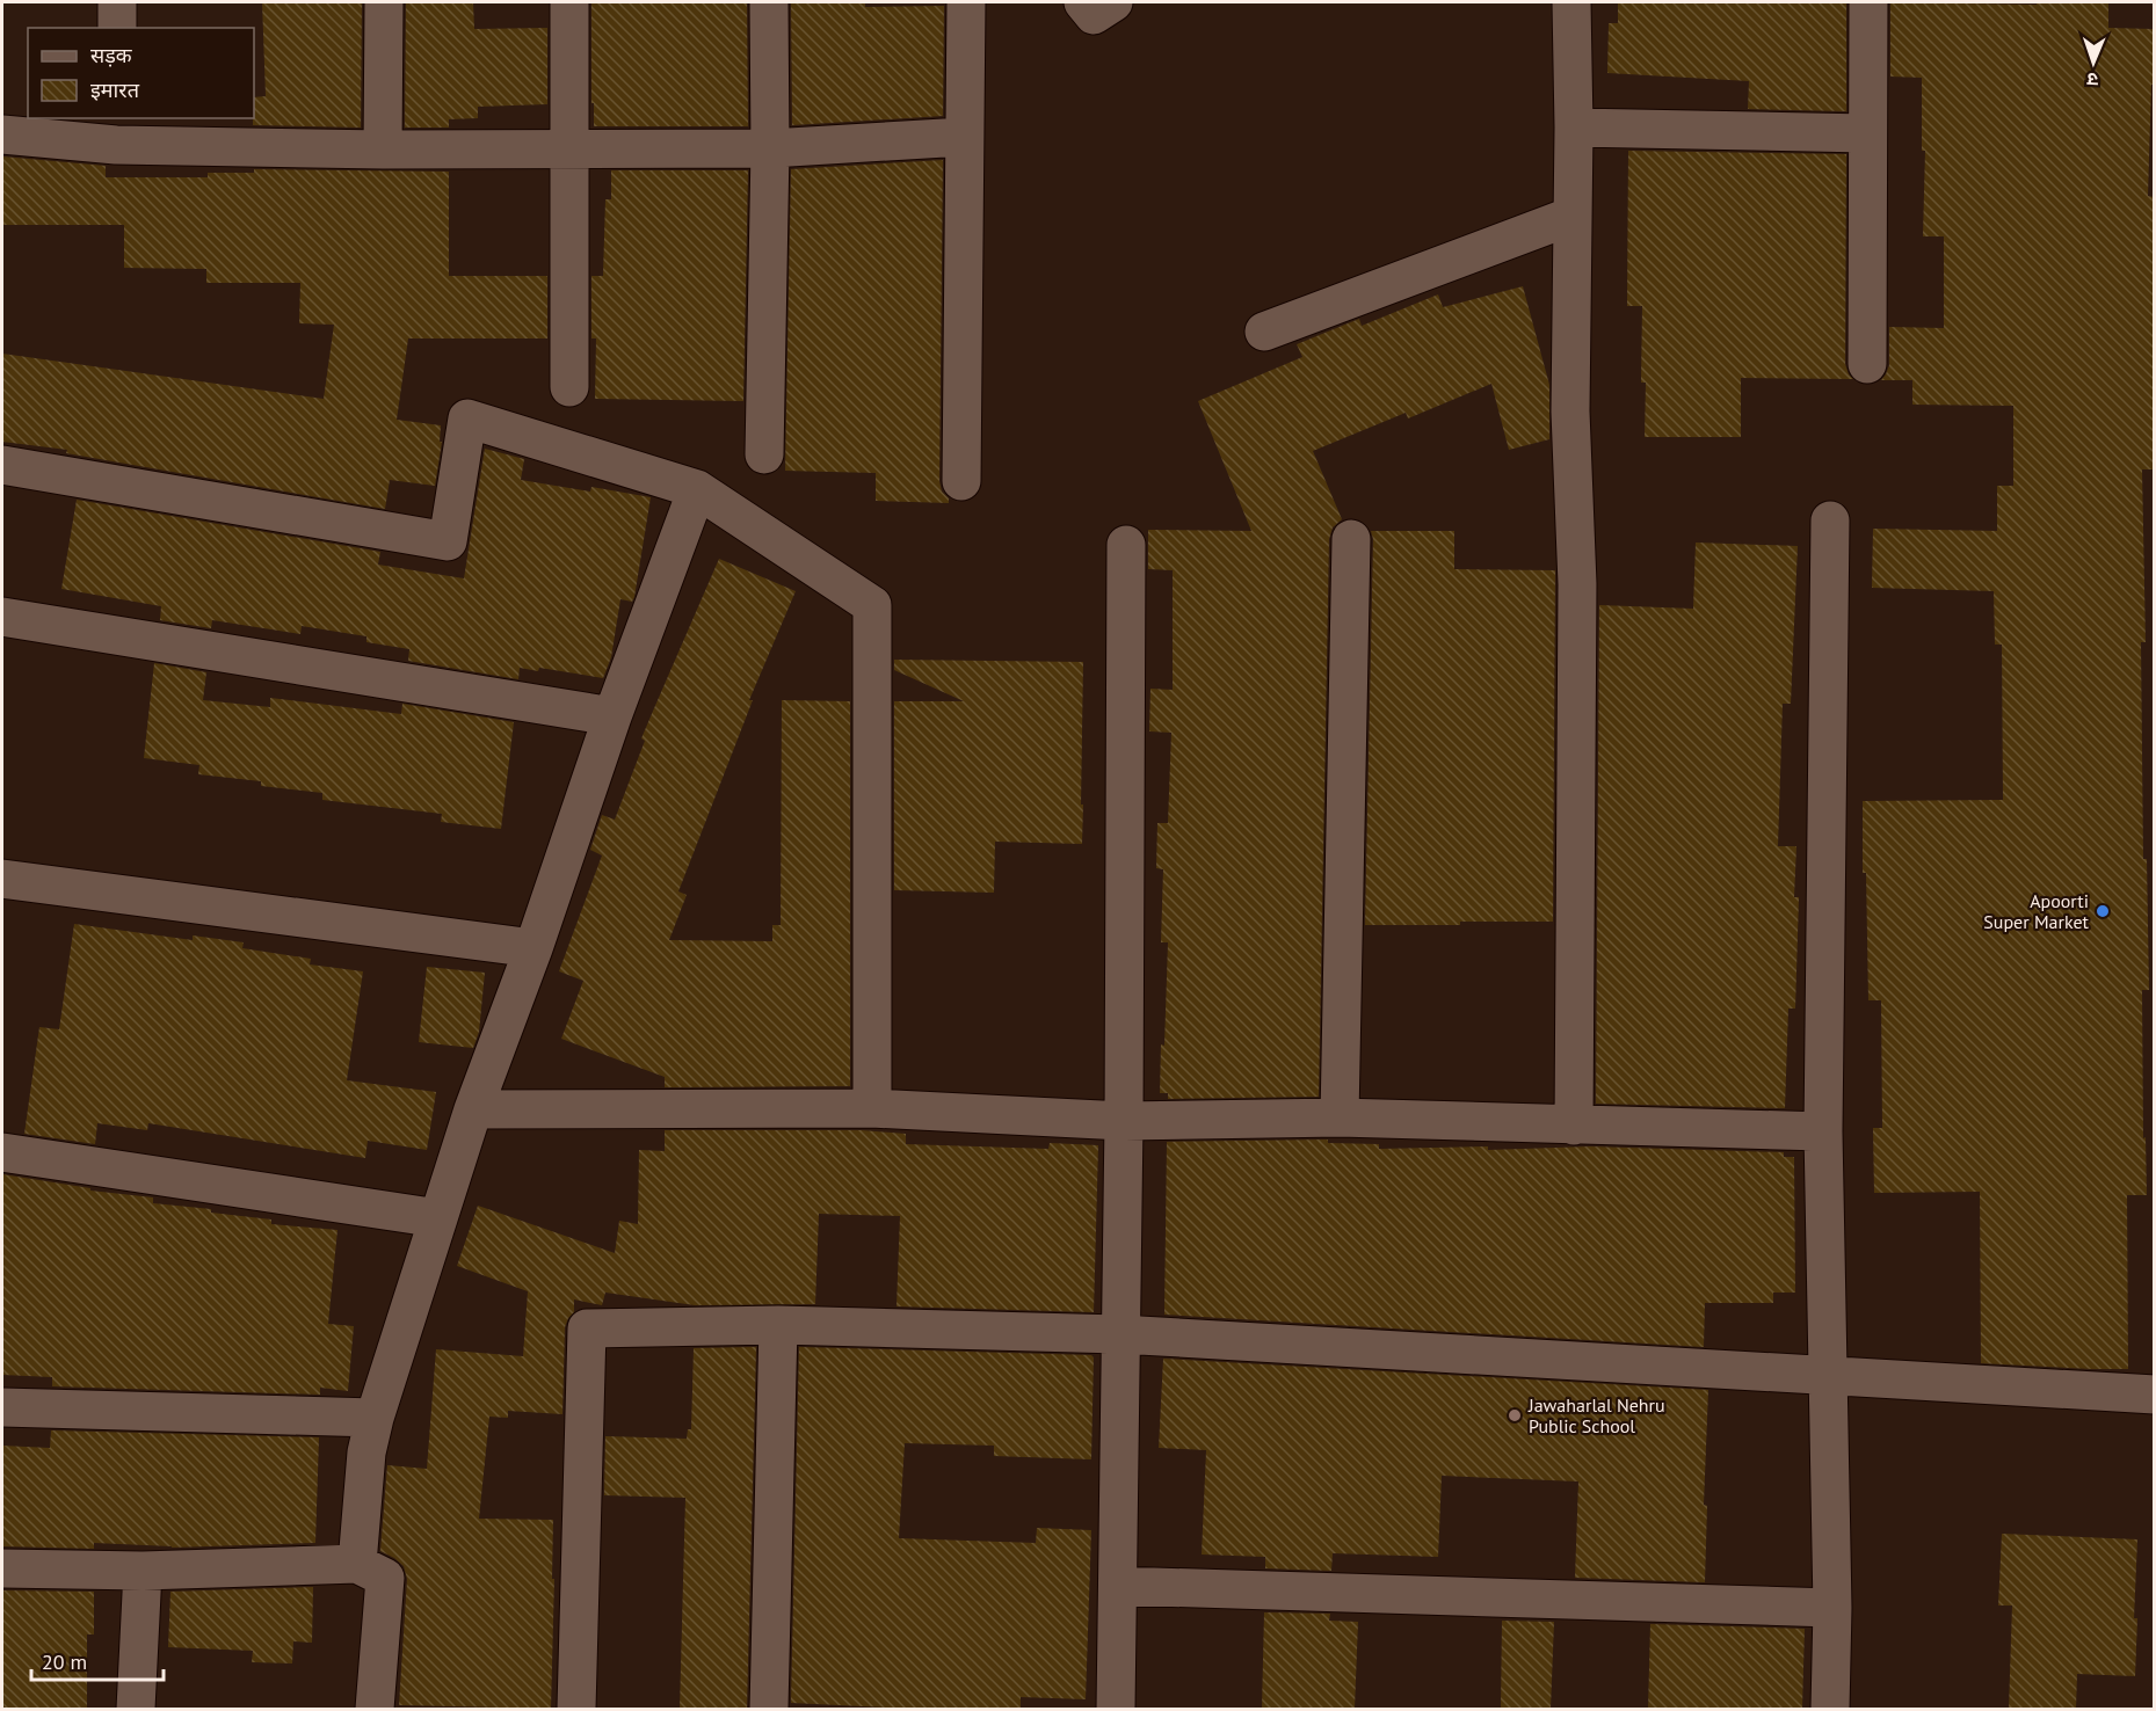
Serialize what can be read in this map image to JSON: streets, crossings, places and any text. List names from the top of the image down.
{
  "places": ["Apoorti Super Market", "Jawaharlal Nehru Public School"],
  "legend": ["सड़क", "इमारत"],
  "scale_bar": "20 m",
  "north": "bottom"
}
